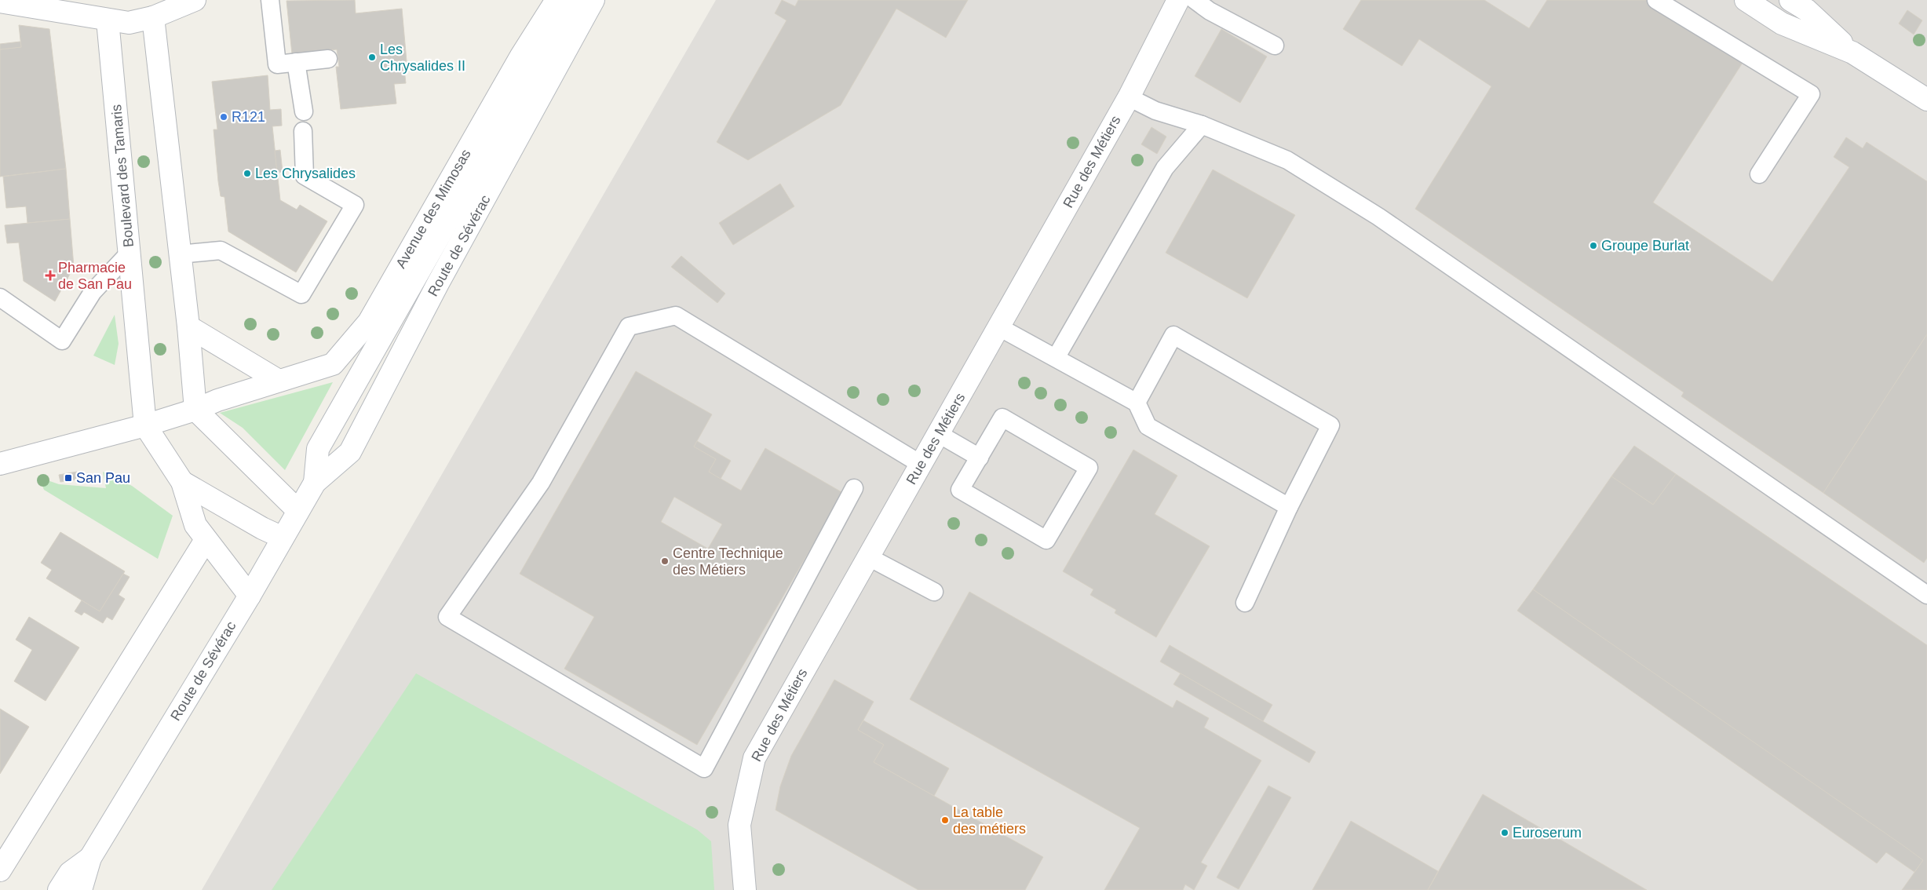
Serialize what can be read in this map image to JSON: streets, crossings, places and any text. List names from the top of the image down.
{
  "streets": {
    "street": [
      "Rue des Métiers",
      "Boulevard des Tamaris",
      "Avenue des Mimosas",
      "Route de Sévérac"
    ]
  },
  "crossings": [
    ["Boulevard des Tamaris", "Avenue des Mimosas"]
  ],
  "places": {
    "other": [
      "Les Chrysalides II",
      "R121",
      "Les Chrysalides",
      "Groupe Burlat",
      "Centre Technique des Métiers",
      "La table des métiers",
      "Euroserum"
    ],
    "health": ["Pharmacie de San Pau"],
    "transit": ["San Pau"]
  }
}
